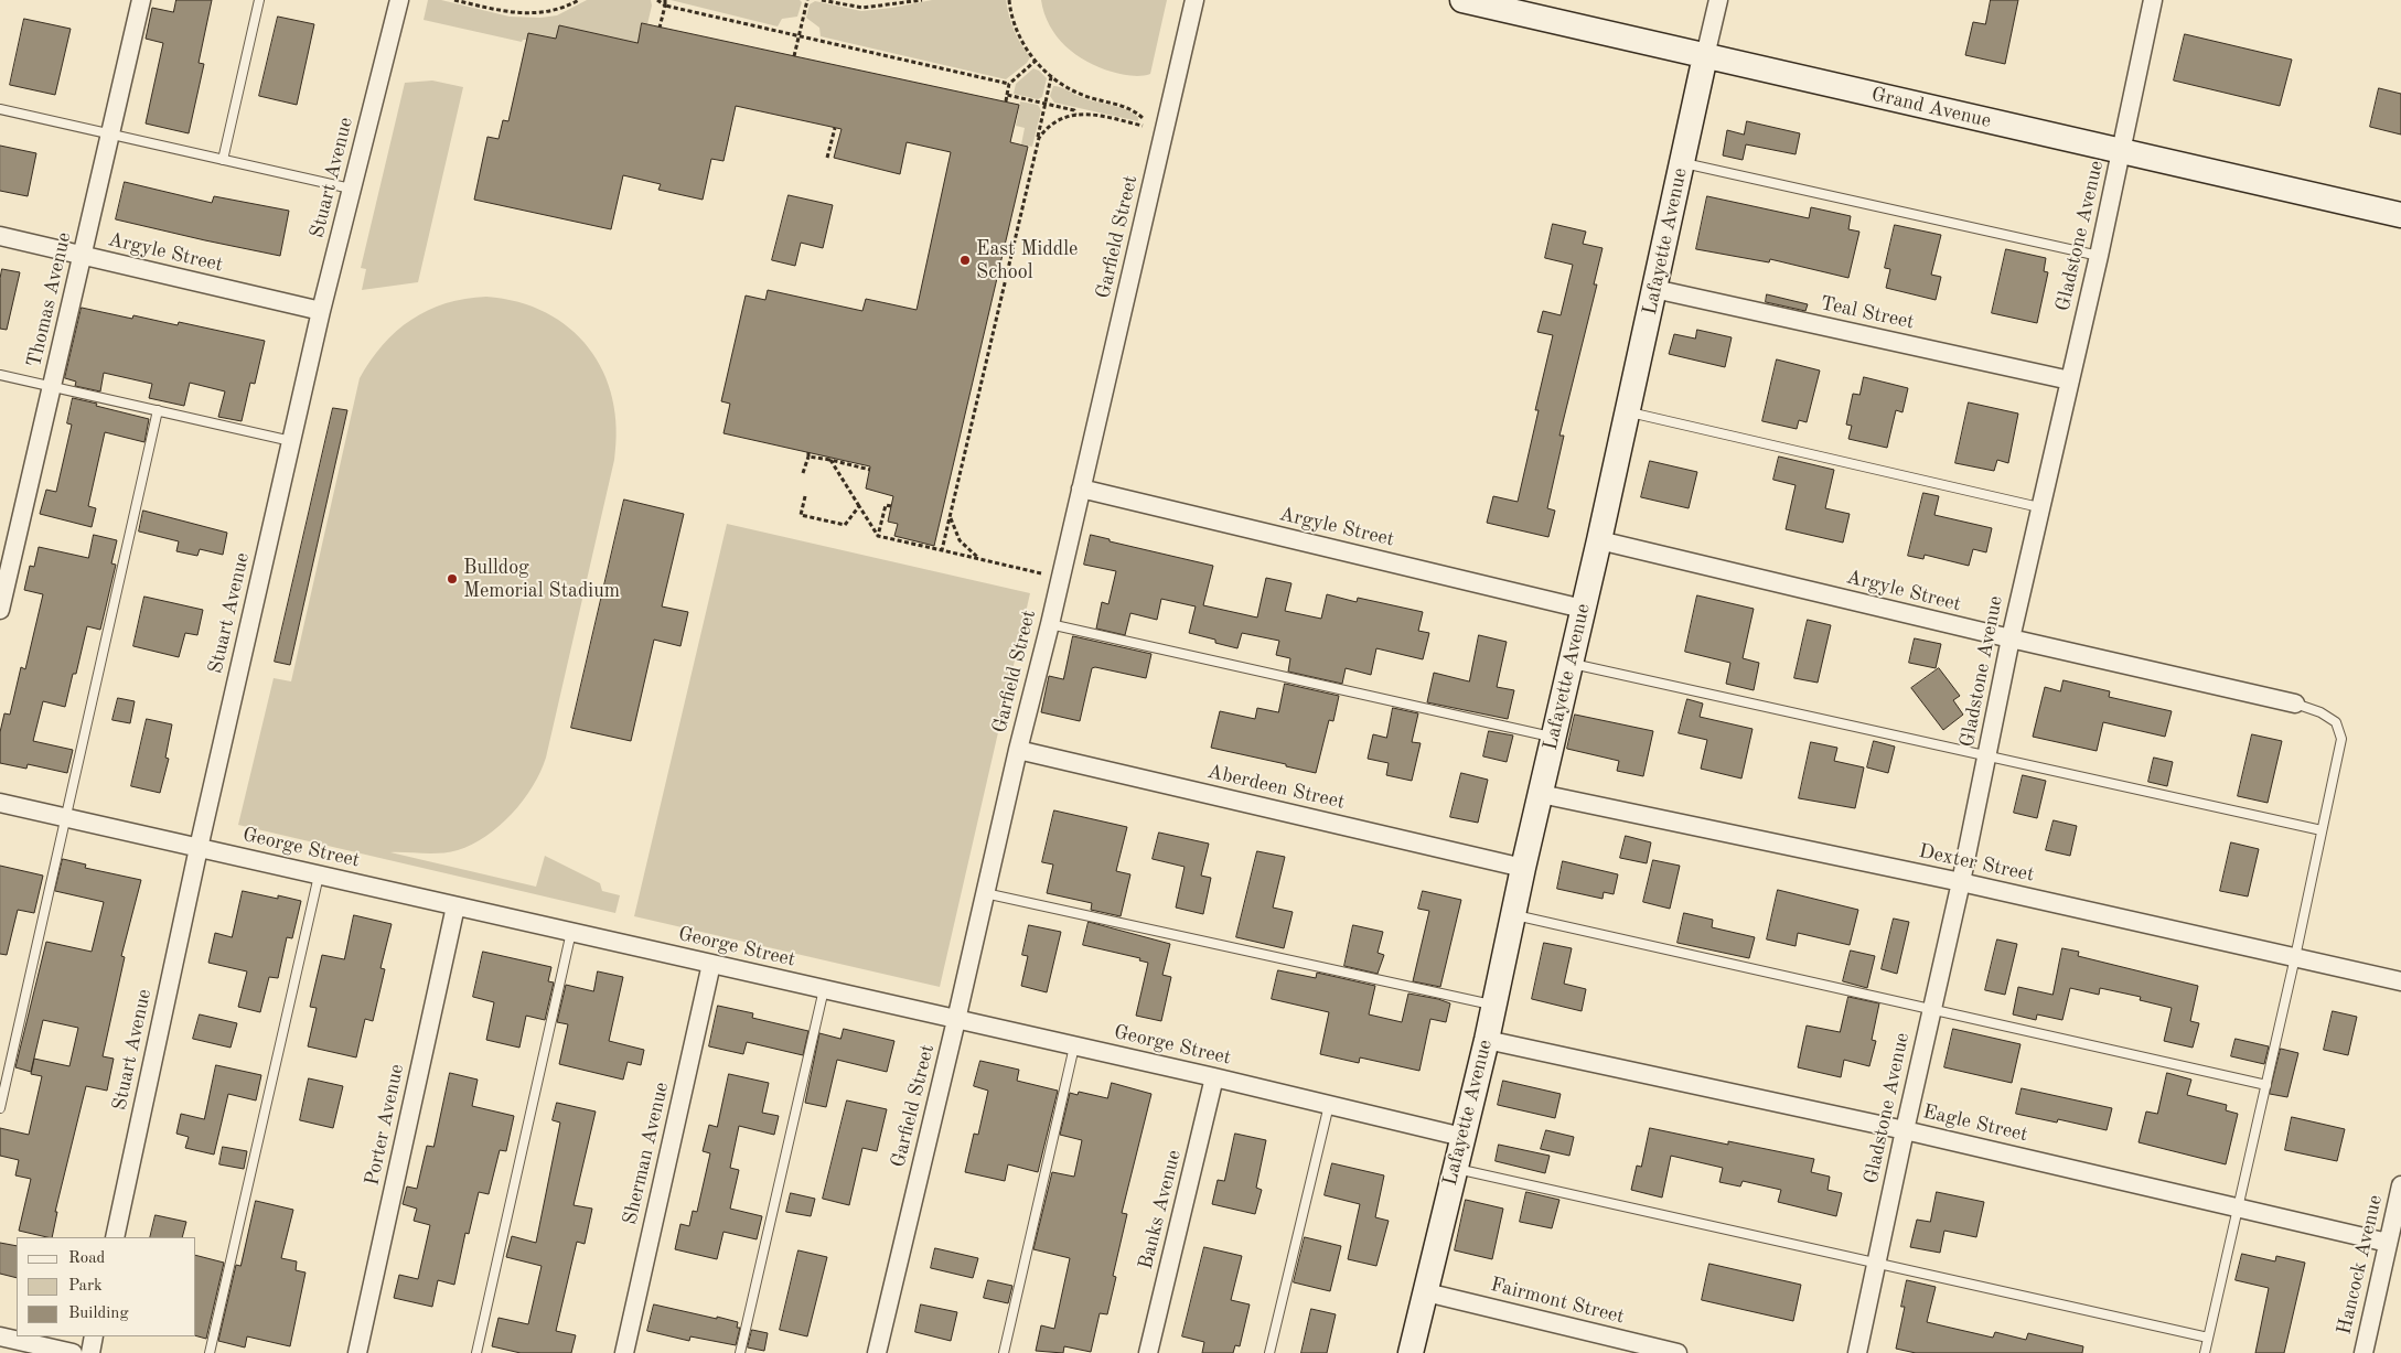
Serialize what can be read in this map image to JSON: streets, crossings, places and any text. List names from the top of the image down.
{
  "streets": {
    "street": [
      "Grand Avenue",
      "Stuart Avenue",
      "Gladstone Avenue",
      "Garfield Street",
      "Lafayette Avenue",
      "Argyle Street",
      "Thomas Avenue",
      "Teal Street",
      "Aberdeen Street",
      "George Street",
      "Dexter Street",
      "Eagle Street",
      "Porter Avenue",
      "Sherman Avenue",
      "Banks Avenue",
      "Hancock Avenue",
      "Fairmont Street"
    ]
  },
  "crossings": [
    ["Grand Avenue", "Gladstone Avenue"],
    ["Grand Avenue", "Lafayette Avenue"],
    ["Stuart Avenue", "Argyle Street"],
    ["Stuart Avenue", "George Street"],
    ["Gladstone Avenue", "Argyle Street"],
    ["Gladstone Avenue", "Teal Street"],
    ["Gladstone Avenue", "Dexter Street"],
    ["Gladstone Avenue", "Eagle Street"],
    ["Garfield Street", "Argyle Street"],
    ["Garfield Street", "Aberdeen Street"],
    ["Garfield Street", "George Street"],
    ["Lafayette Avenue", "Argyle Street"],
    ["Lafayette Avenue", "Teal Street"],
    ["Lafayette Avenue", "Aberdeen Street"],
    ["Lafayette Avenue", "George Street"],
    ["Lafayette Avenue", "Dexter Street"],
    ["Lafayette Avenue", "Eagle Street"],
    ["Lafayette Avenue", "Fairmont Street"],
    ["Argyle Street", "Thomas Avenue"],
    ["George Street", "Porter Avenue"],
    ["George Street", "Sherman Avenue"],
    ["George Street", "Banks Avenue"],
    ["Eagle Street", "Hancock Avenue"]
  ],
  "places": ["East Middle School", "Bulldog Memorial Stadium"],
  "legend": ["Road", "Park", "Building"]
}
